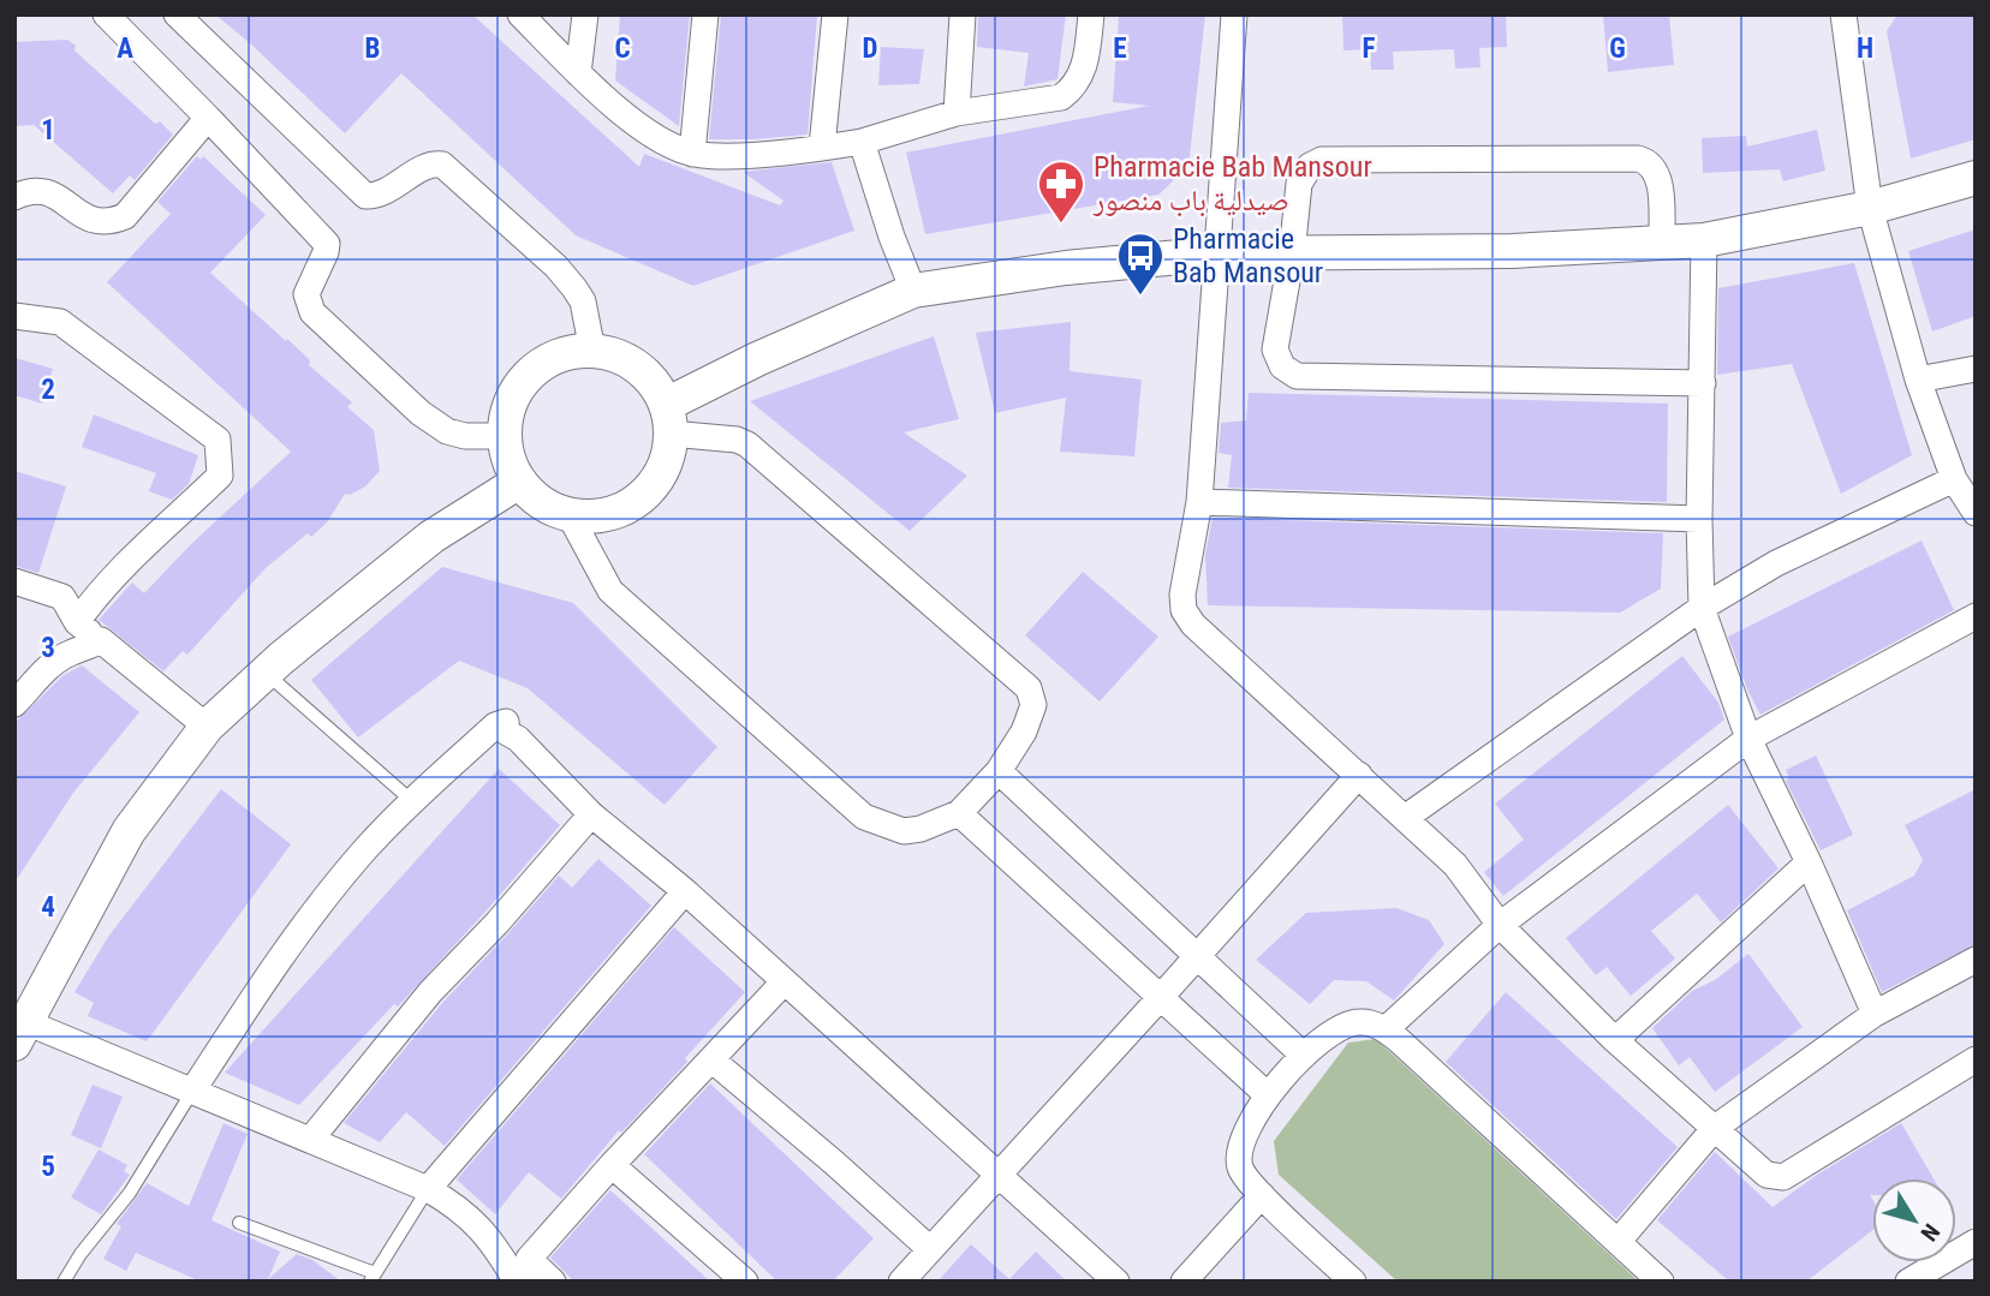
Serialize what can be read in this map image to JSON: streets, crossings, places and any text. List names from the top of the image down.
{
  "places": {
    "pharmacy": ["Pharmacie Bab Mansour صيدلية باب منصور"],
    "bus stop": ["Pharmacie Bab Mansour"]
  },
  "north": "bottom right",
  "grid": {
    "columns": [
      "A",
      "B",
      "C",
      "D",
      "E",
      "F",
      "G",
      "H"
    ],
    "rows": [
      "1",
      "2",
      "3",
      "4",
      "5"
    ]
  }
}
